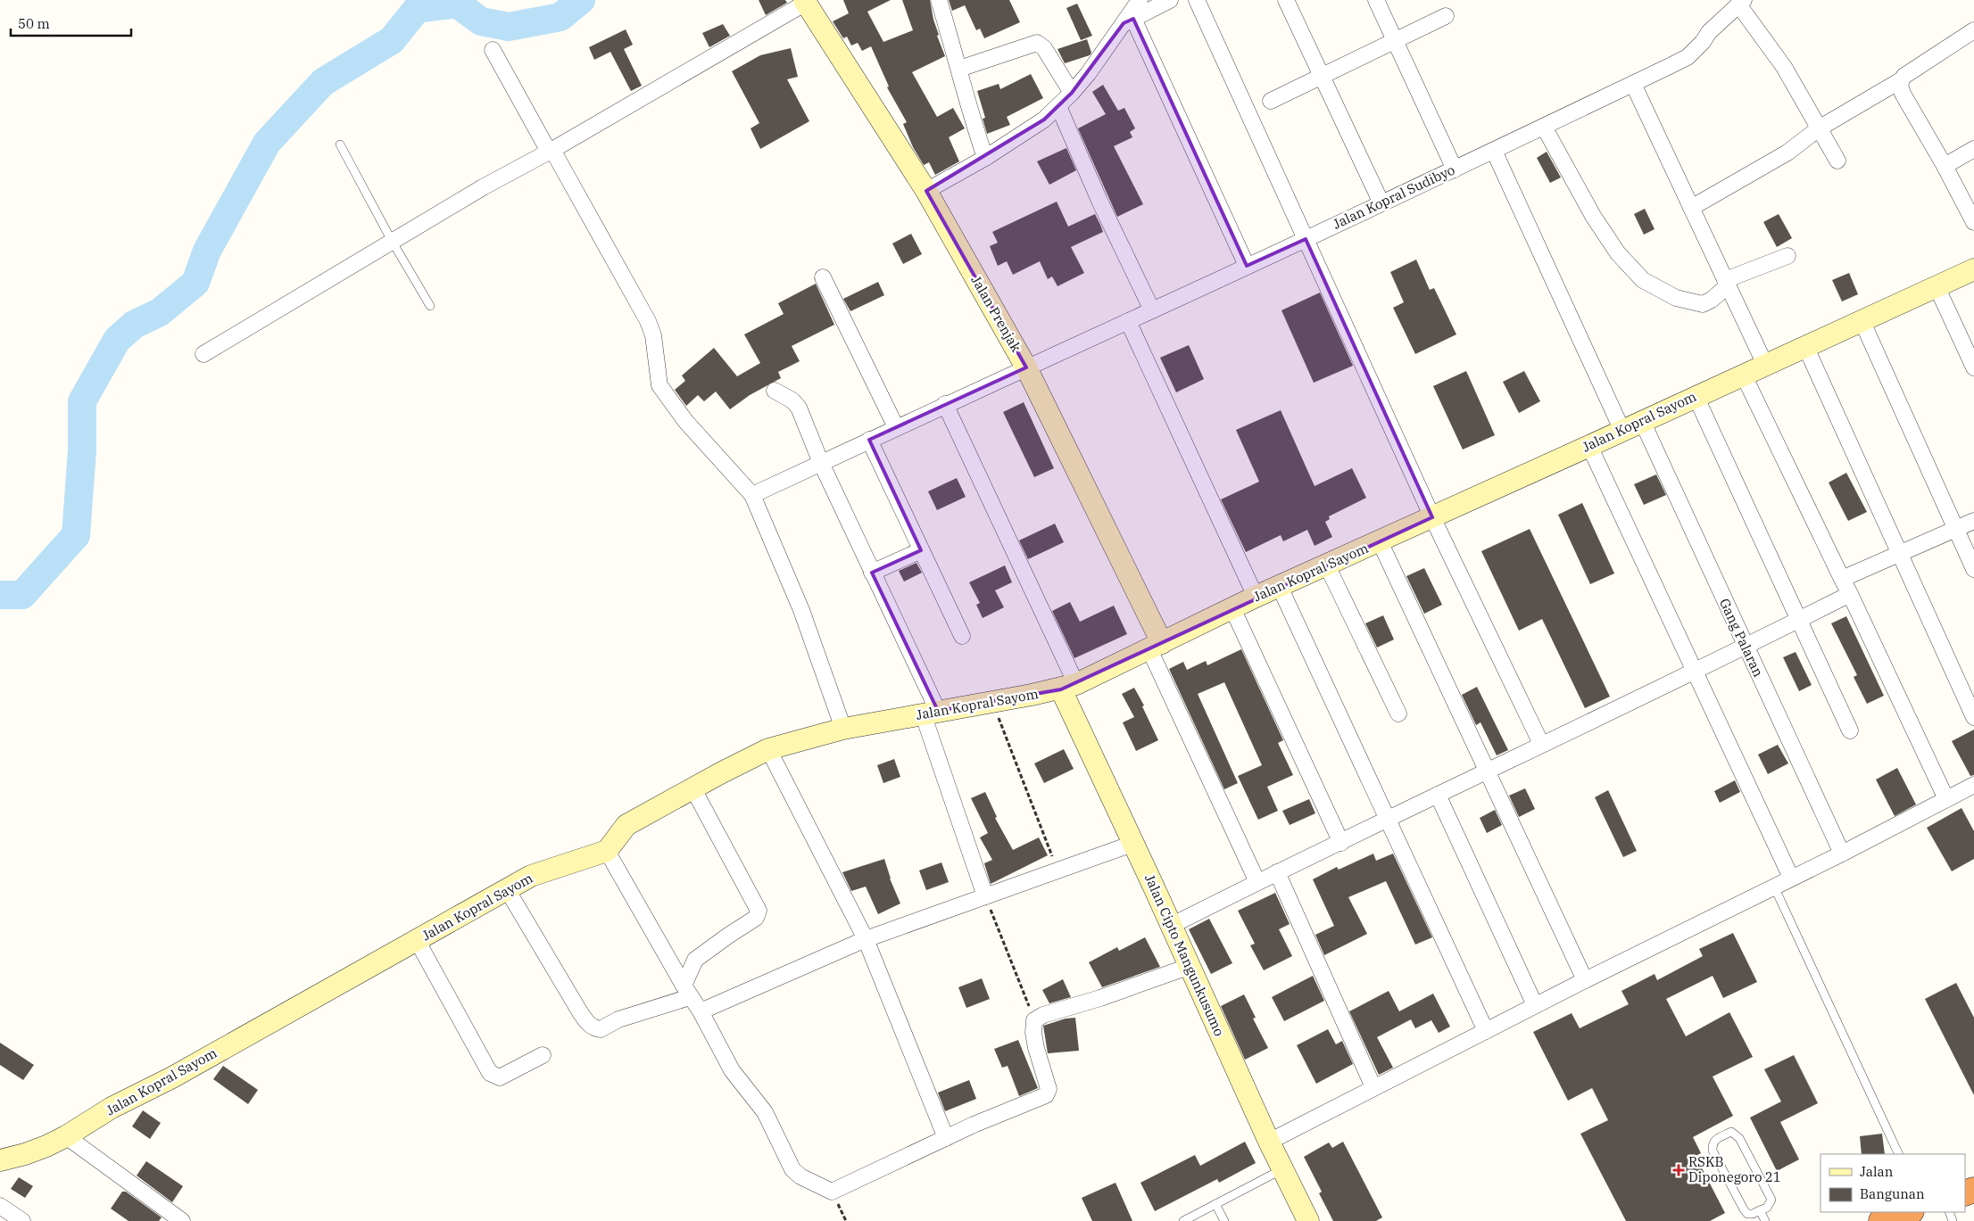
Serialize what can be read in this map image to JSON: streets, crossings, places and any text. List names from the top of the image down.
{
  "streets": {
    "street": [
      "Jalan Kopral Sudibyo",
      "Jalan Prenjak",
      "Jalan Kopral Sayom",
      "Gang Palaran",
      "Jalan Cipto Mangunkusumo"
    ]
  },
  "crossings": [
    ["Jalan Kopral Sudibyo", "Jalan Prenjak"],
    ["Jalan Prenjak", "Jalan Kopral Sayom"],
    ["Jalan Kopral Sayom", "Gang Palaran"],
    ["Jalan Kopral Sayom", "Jalan Cipto Mangunkusumo"]
  ],
  "places": {
    "health": ["RSKB Diponegoro 21"]
  },
  "legend": ["Jalan", "Bangunan"],
  "scale_bar": "50 m"
}
